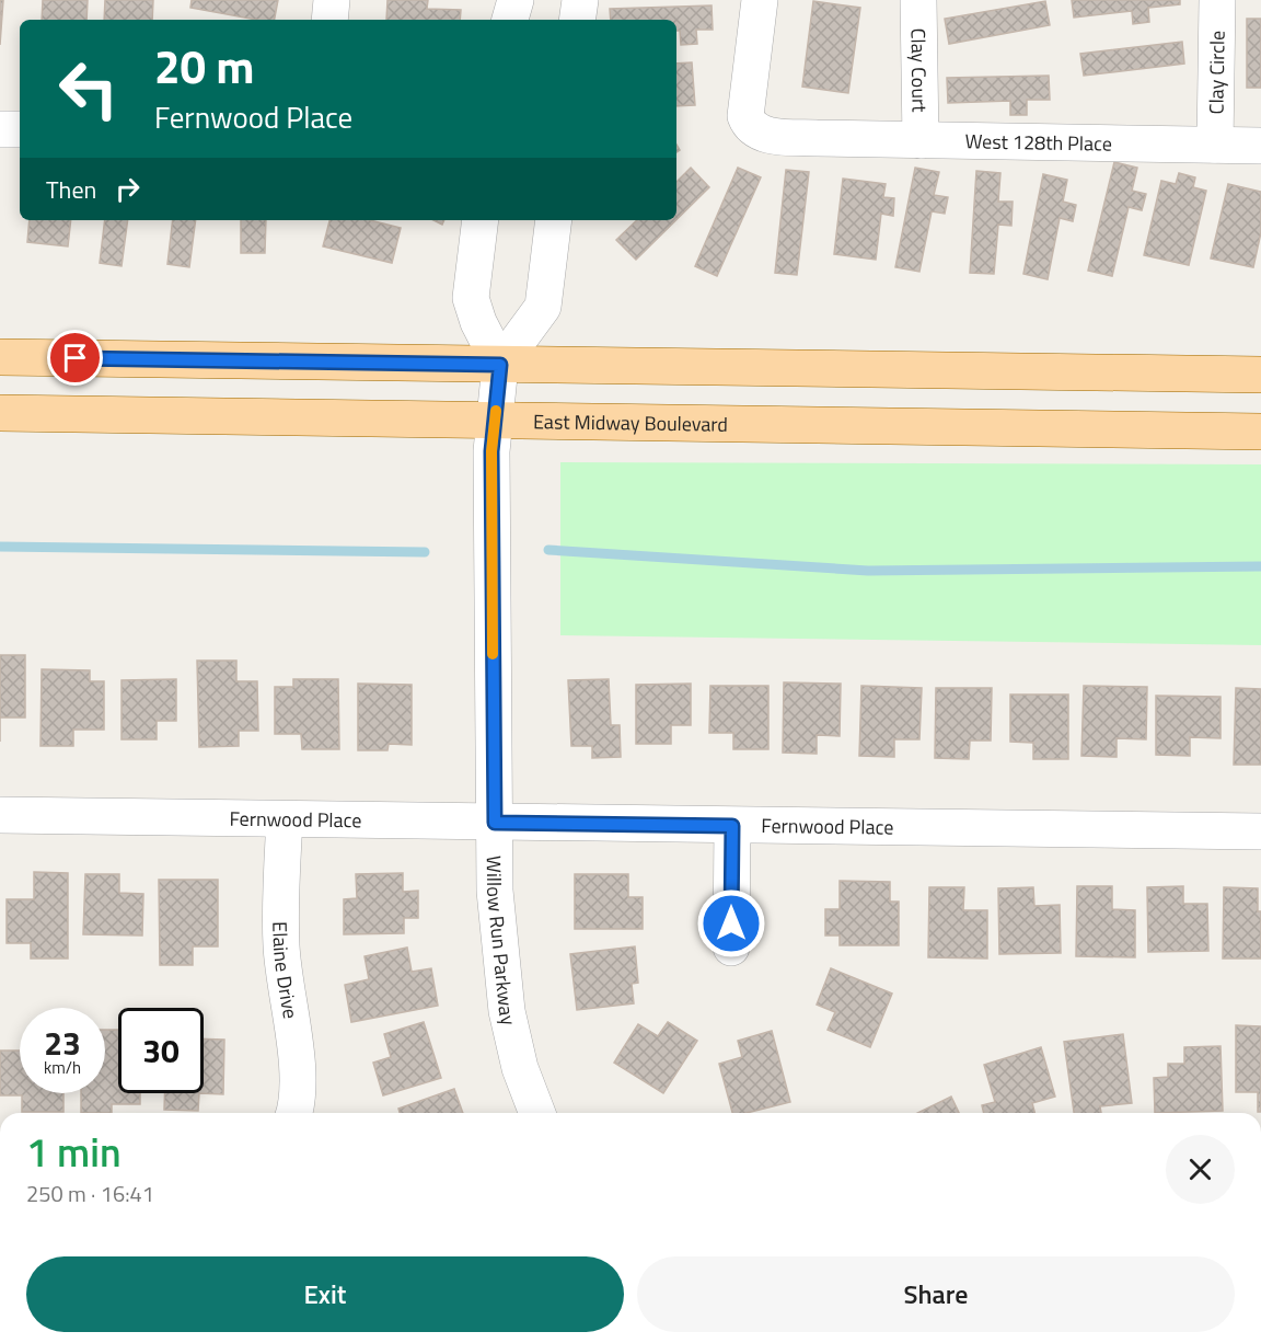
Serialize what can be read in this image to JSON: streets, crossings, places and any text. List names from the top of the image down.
{
  "streets": {
    "main road": ["East Midway Boulevard"],
    "street": [
      "Clay Court",
      "Clay Circle",
      "West 128th Place",
      "Fernwood Place",
      "Willow Run Parkway",
      "Elaine Drive"
    ]
  },
  "crossings": [
    ["Clay Court", "West 128th Place"],
    ["Clay Circle", "West 128th Place"],
    ["East Midway Boulevard", "Willow Run Parkway"],
    ["Fernwood Place", "Willow Run Parkway"],
    ["Fernwood Place", "Elaine Drive"]
  ],
  "page": {
    "turn": ["20 m", "Fernwood Place"],
    "then": "Then",
    "speed": "23 km/h",
    "limit": "30",
    "heading": ["1 min", "250 m · 16:41"],
    "buttons": ["Exit", "Share"]
  }
}
